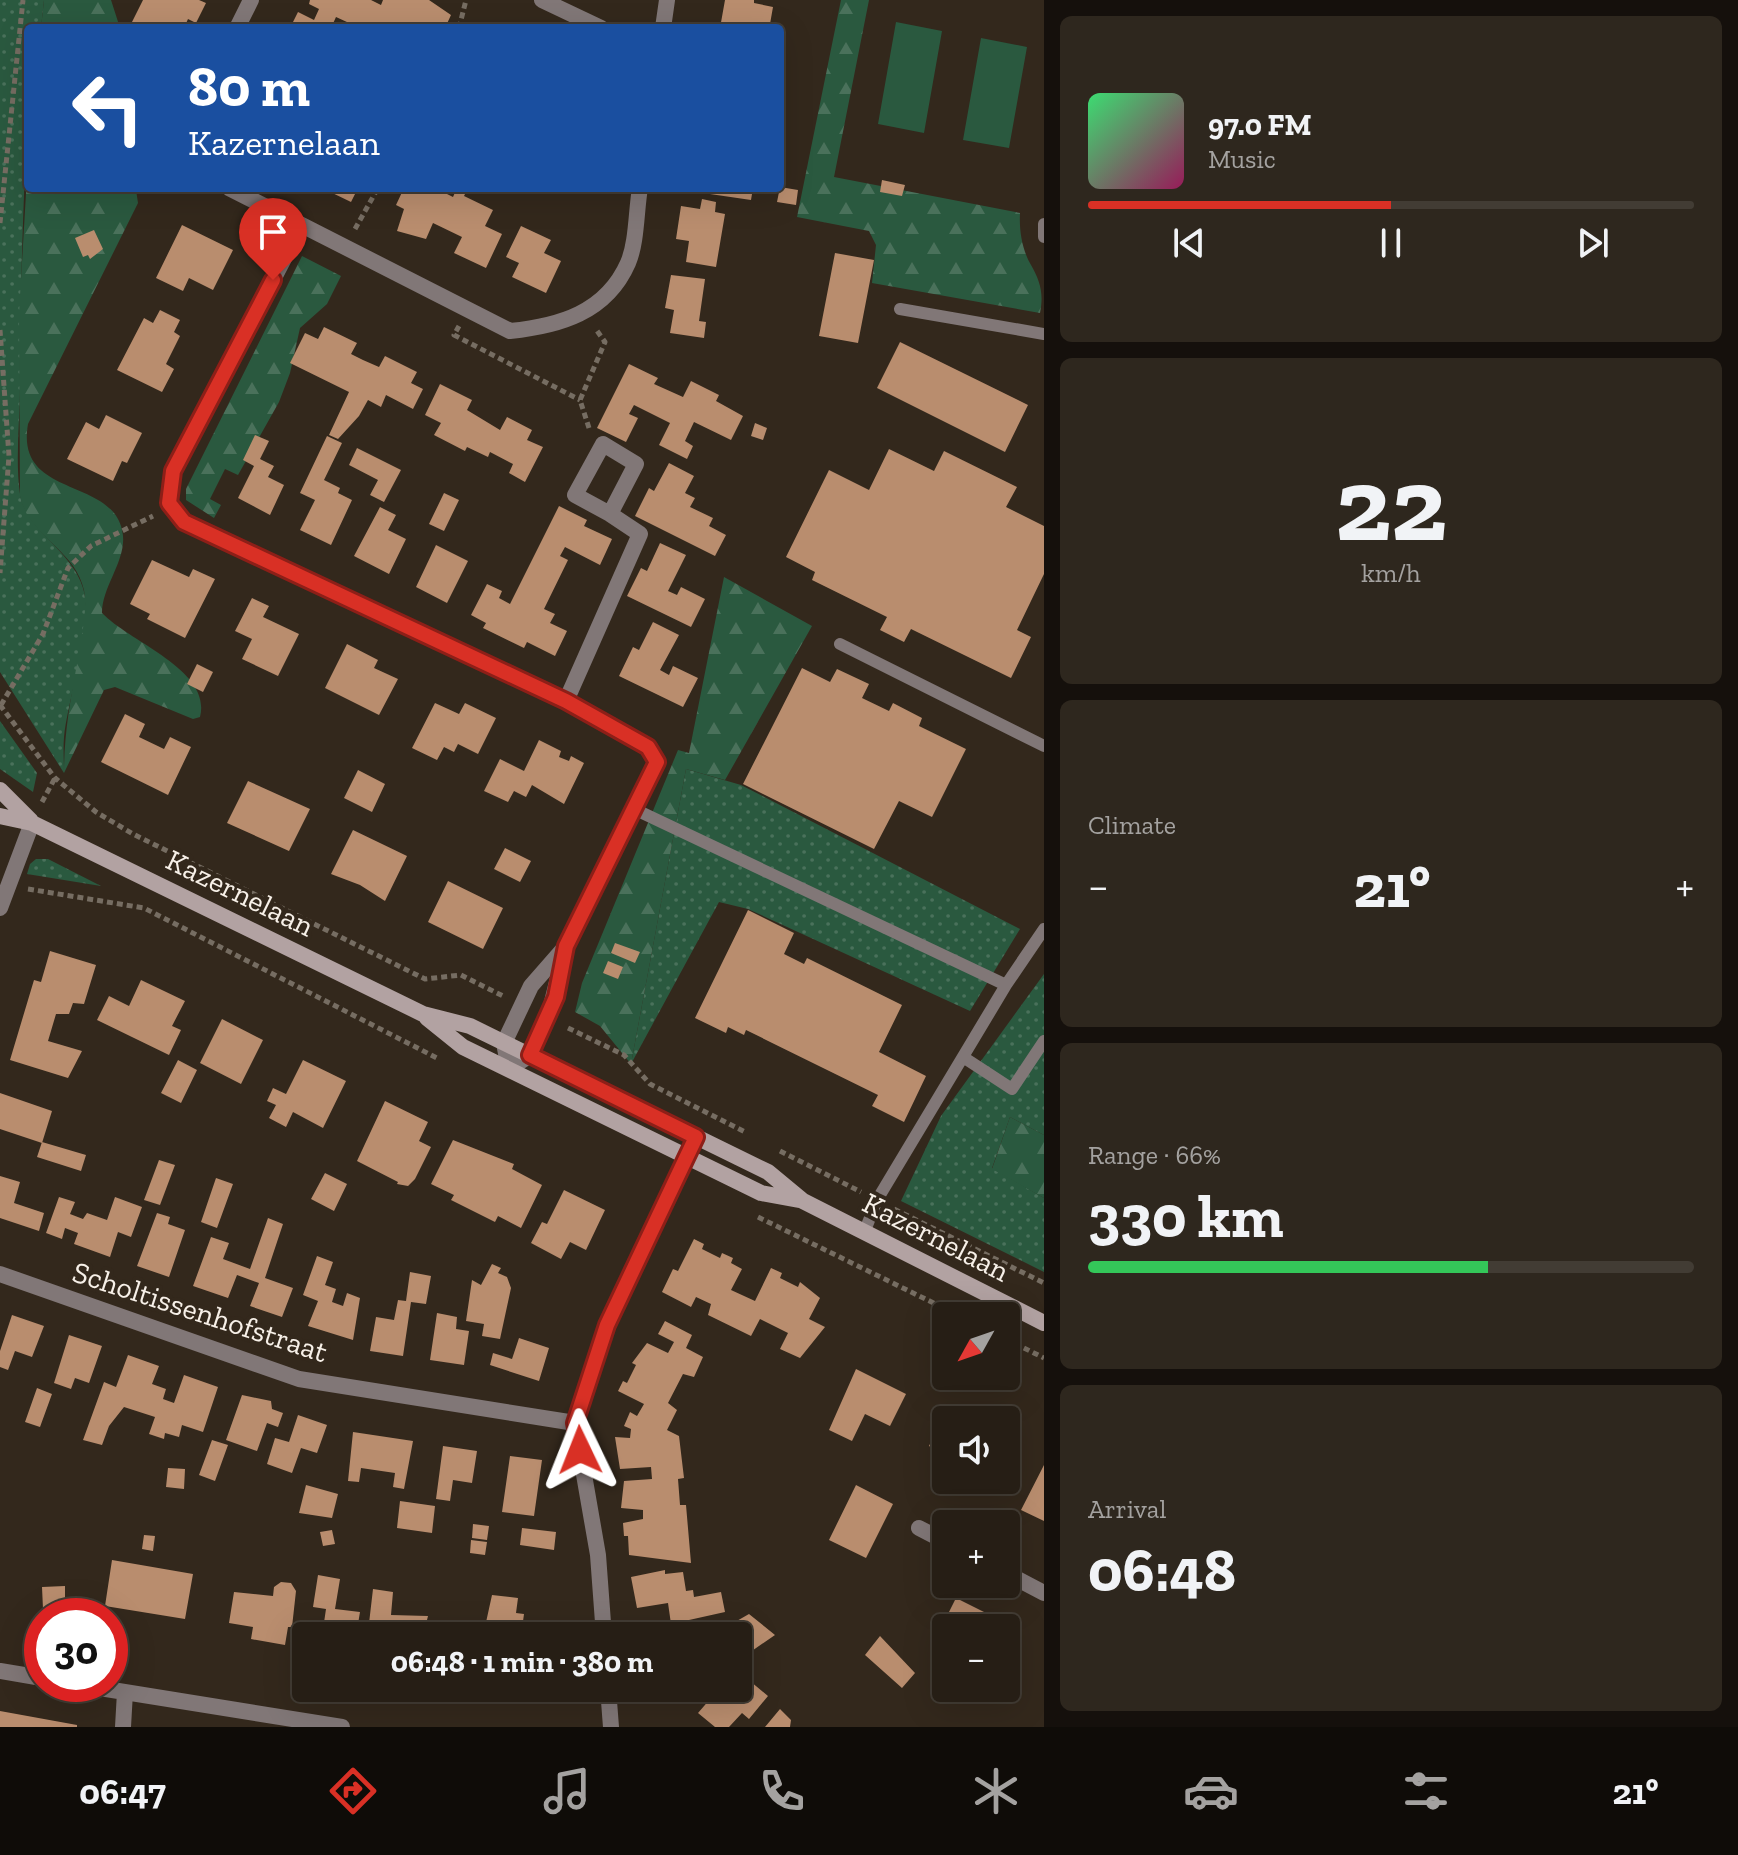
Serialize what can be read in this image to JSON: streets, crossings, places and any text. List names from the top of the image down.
{
  "streets": {
    "street": ["Kazernelaan", "Scholtissenhofstraat"]
  },
  "north": "bottom left",
  "page": {
    "turn": ["80 m", "Kazernelaan"],
    "song": ["97.0 FM", "Music"],
    "tile": [
      ["22", "km/h"],
      "Climate",
      ["Range · 66%", "330 km"],
      ["Arrival", "06:48"]
    ],
    "heat": ["−", "21°", "+"],
    "map_buttons": ["+", "−"],
    "limit": "30",
    "trip": "06:48 · 1 min · 380 m",
    "tabs": ["06:47", "21°"]
  }
}
